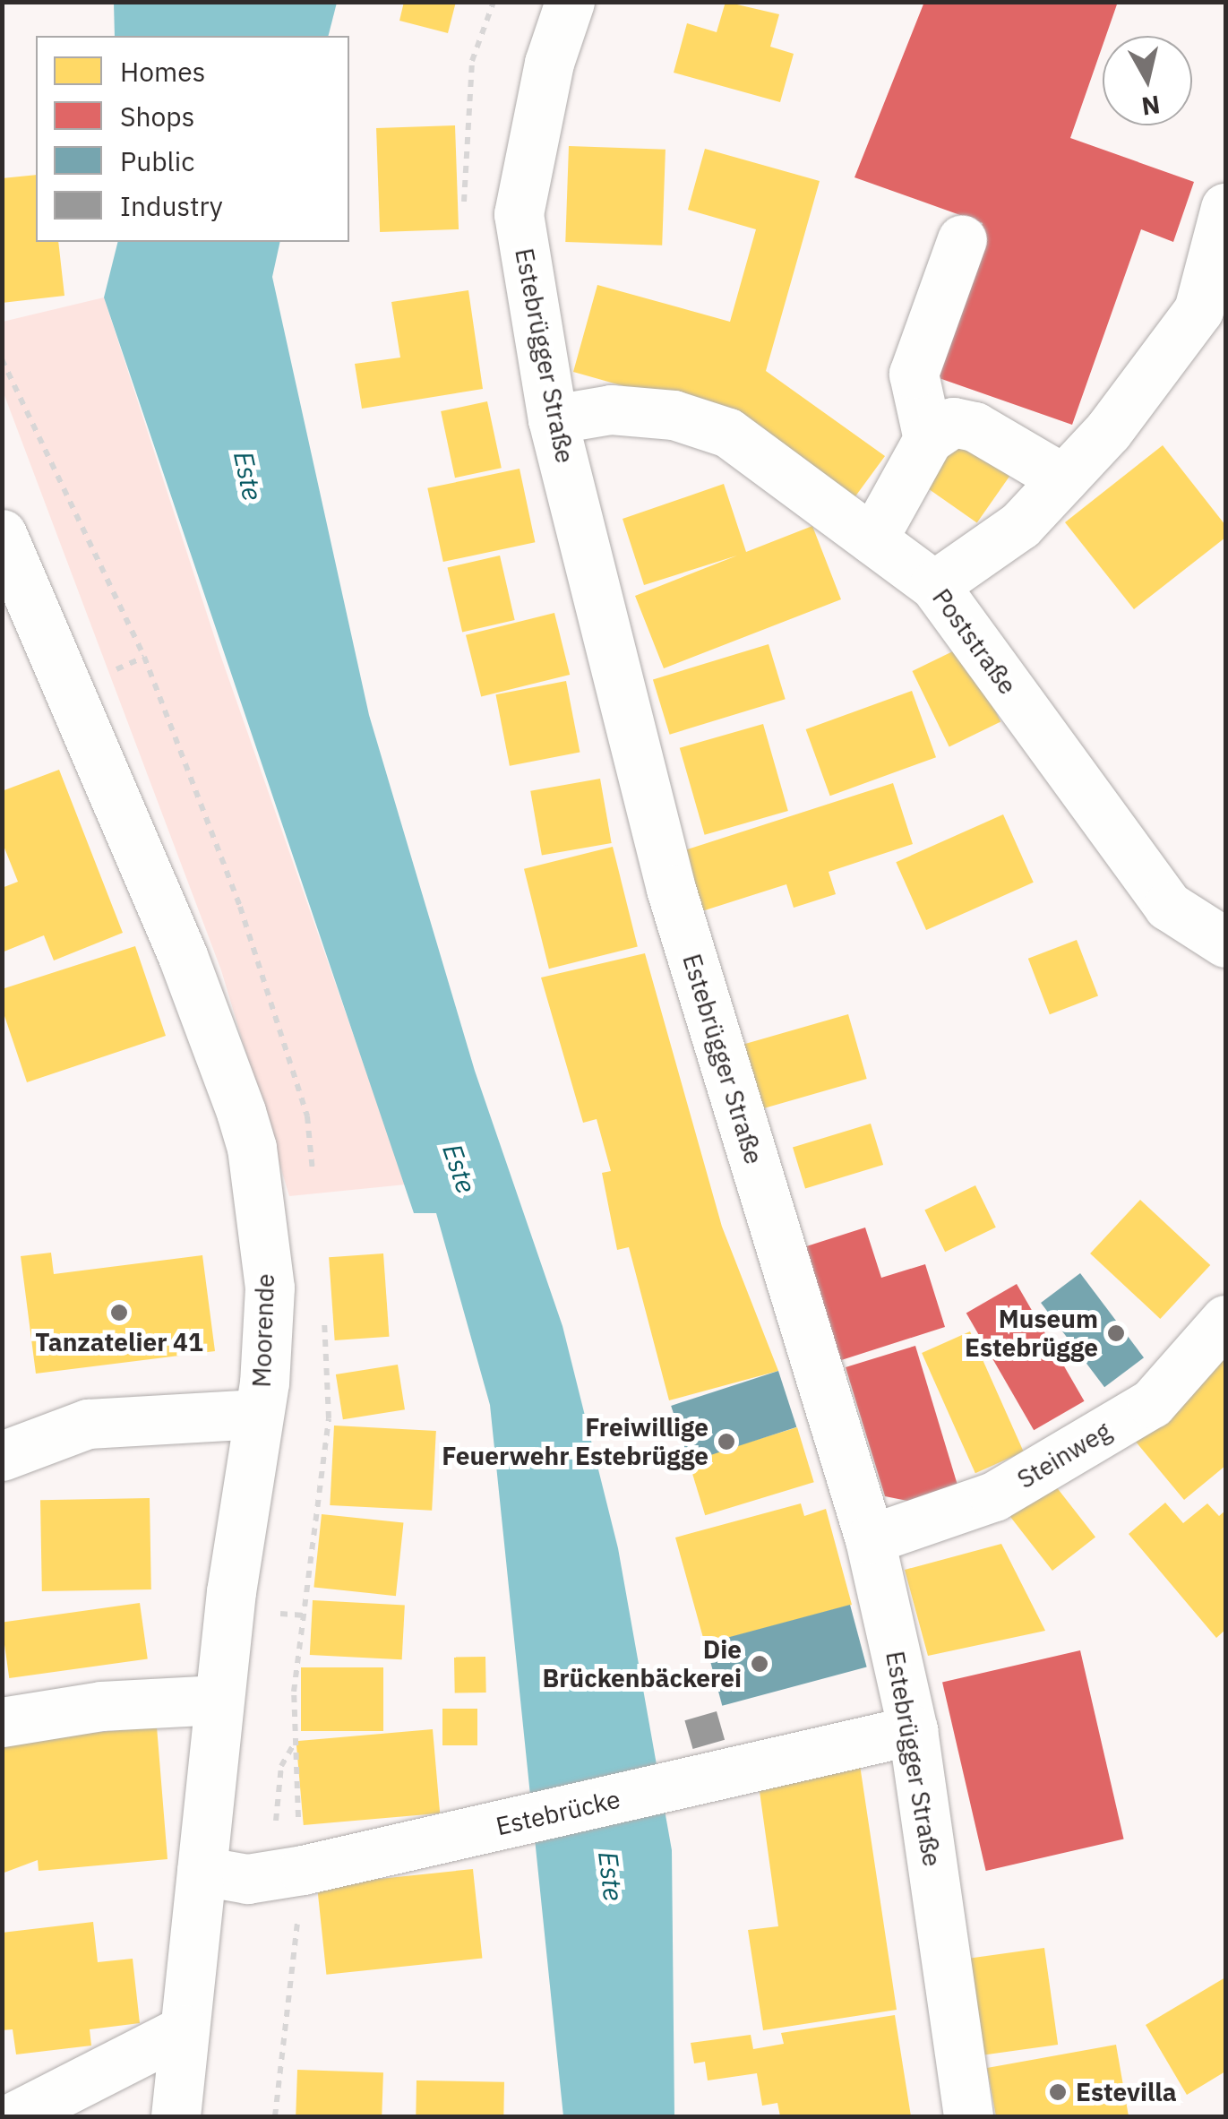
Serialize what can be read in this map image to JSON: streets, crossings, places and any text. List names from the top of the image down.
{
  "streets": {
    "street": [
      "Estebrügger Straße",
      "Poststraße",
      "Moorende",
      "Steinweg",
      "Estebrücke"
    ]
  },
  "crossings": [
    ["Estebrügger Straße", "Poststraße"],
    ["Estebrügger Straße", "Steinweg"],
    ["Estebrügger Straße", "Estebrücke"],
    ["Moorende", "Estebrücke"]
  ],
  "water": ["Este"],
  "places": [
    "Tanzatelier 41",
    "Museum Estebrügge",
    "Freiwillige Feuerwehr Estebrügge",
    "Die Brückenbäckerei",
    "Estevilla"
  ],
  "legend": [
    "Homes",
    "Shops",
    "Public",
    "Industry"
  ],
  "north": "bottom"
}
